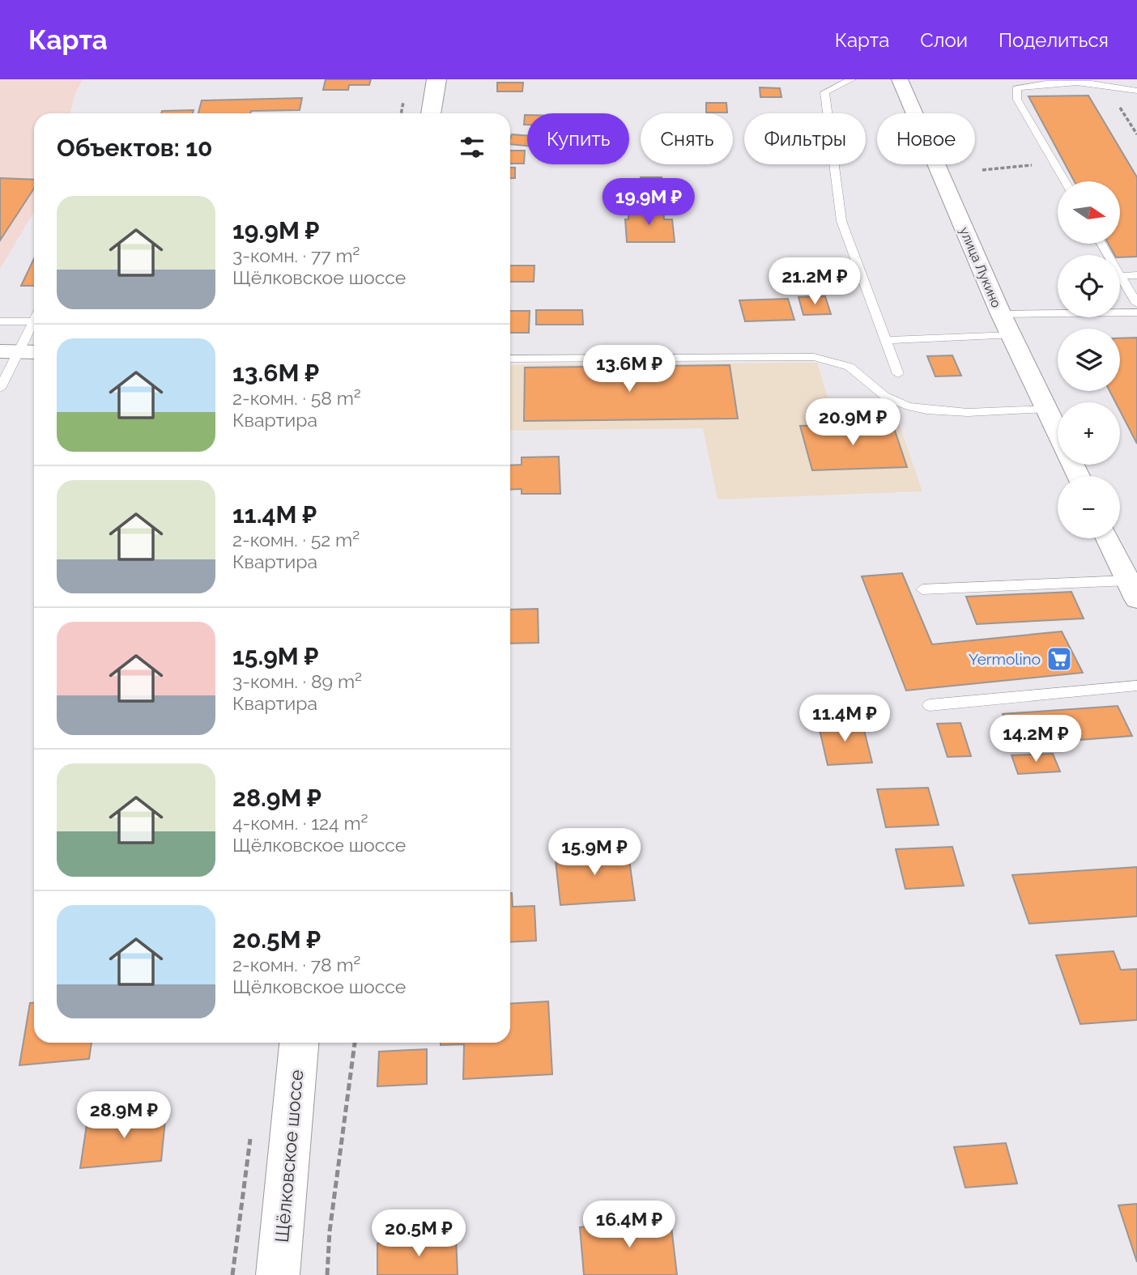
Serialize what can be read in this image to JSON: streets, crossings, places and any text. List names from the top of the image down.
{
  "streets": {
    "main road": ["Щёлковское шоссе"],
    "street": ["улица Лукино"]
  },
  "places": {
    "supermarket": ["Yermolino"]
  },
  "north": "right",
  "page": {
    "header": "Карта",
    "nav": ["Карта", "Слои", "Поделиться"],
    "chip": [
      "Купить",
      "Снять",
      "Фильтры",
      "Новое"
    ],
    "heading": "Объектов: 10",
    "price": [
      "19.9M ₽",
      "21.2M ₽",
      "13.6M ₽",
      "20.9M ₽",
      "11.4M ₽",
      "14.2M ₽",
      "15.9M ₽",
      "28.9M ₽",
      "16.4M ₽",
      "20.5M ₽"
    ],
    "map_buttons": ["+", "−"],
    "list": [
      {
        "name": "19.9M ₽",
        "note": "3-комн. · 77 m² · Щёлковское шоссе"
      },
      {
        "name": "13.6M ₽",
        "note": "2-комн. · 58 m² · Квартира"
      },
      {
        "name": "11.4M ₽",
        "note": "2-комн. · 52 m² · Квартира"
      },
      {
        "name": "15.9M ₽",
        "note": "3-комн. · 89 m² · Квартира"
      },
      {
        "name": "28.9M ₽",
        "note": "4-комн. · 124 m² · Щёлковское шоссе"
      },
      {
        "name": "20.5M ₽",
        "note": "2-комн. · 78 m² · Щёлковское шоссе"
      }
    ]
  }
}
